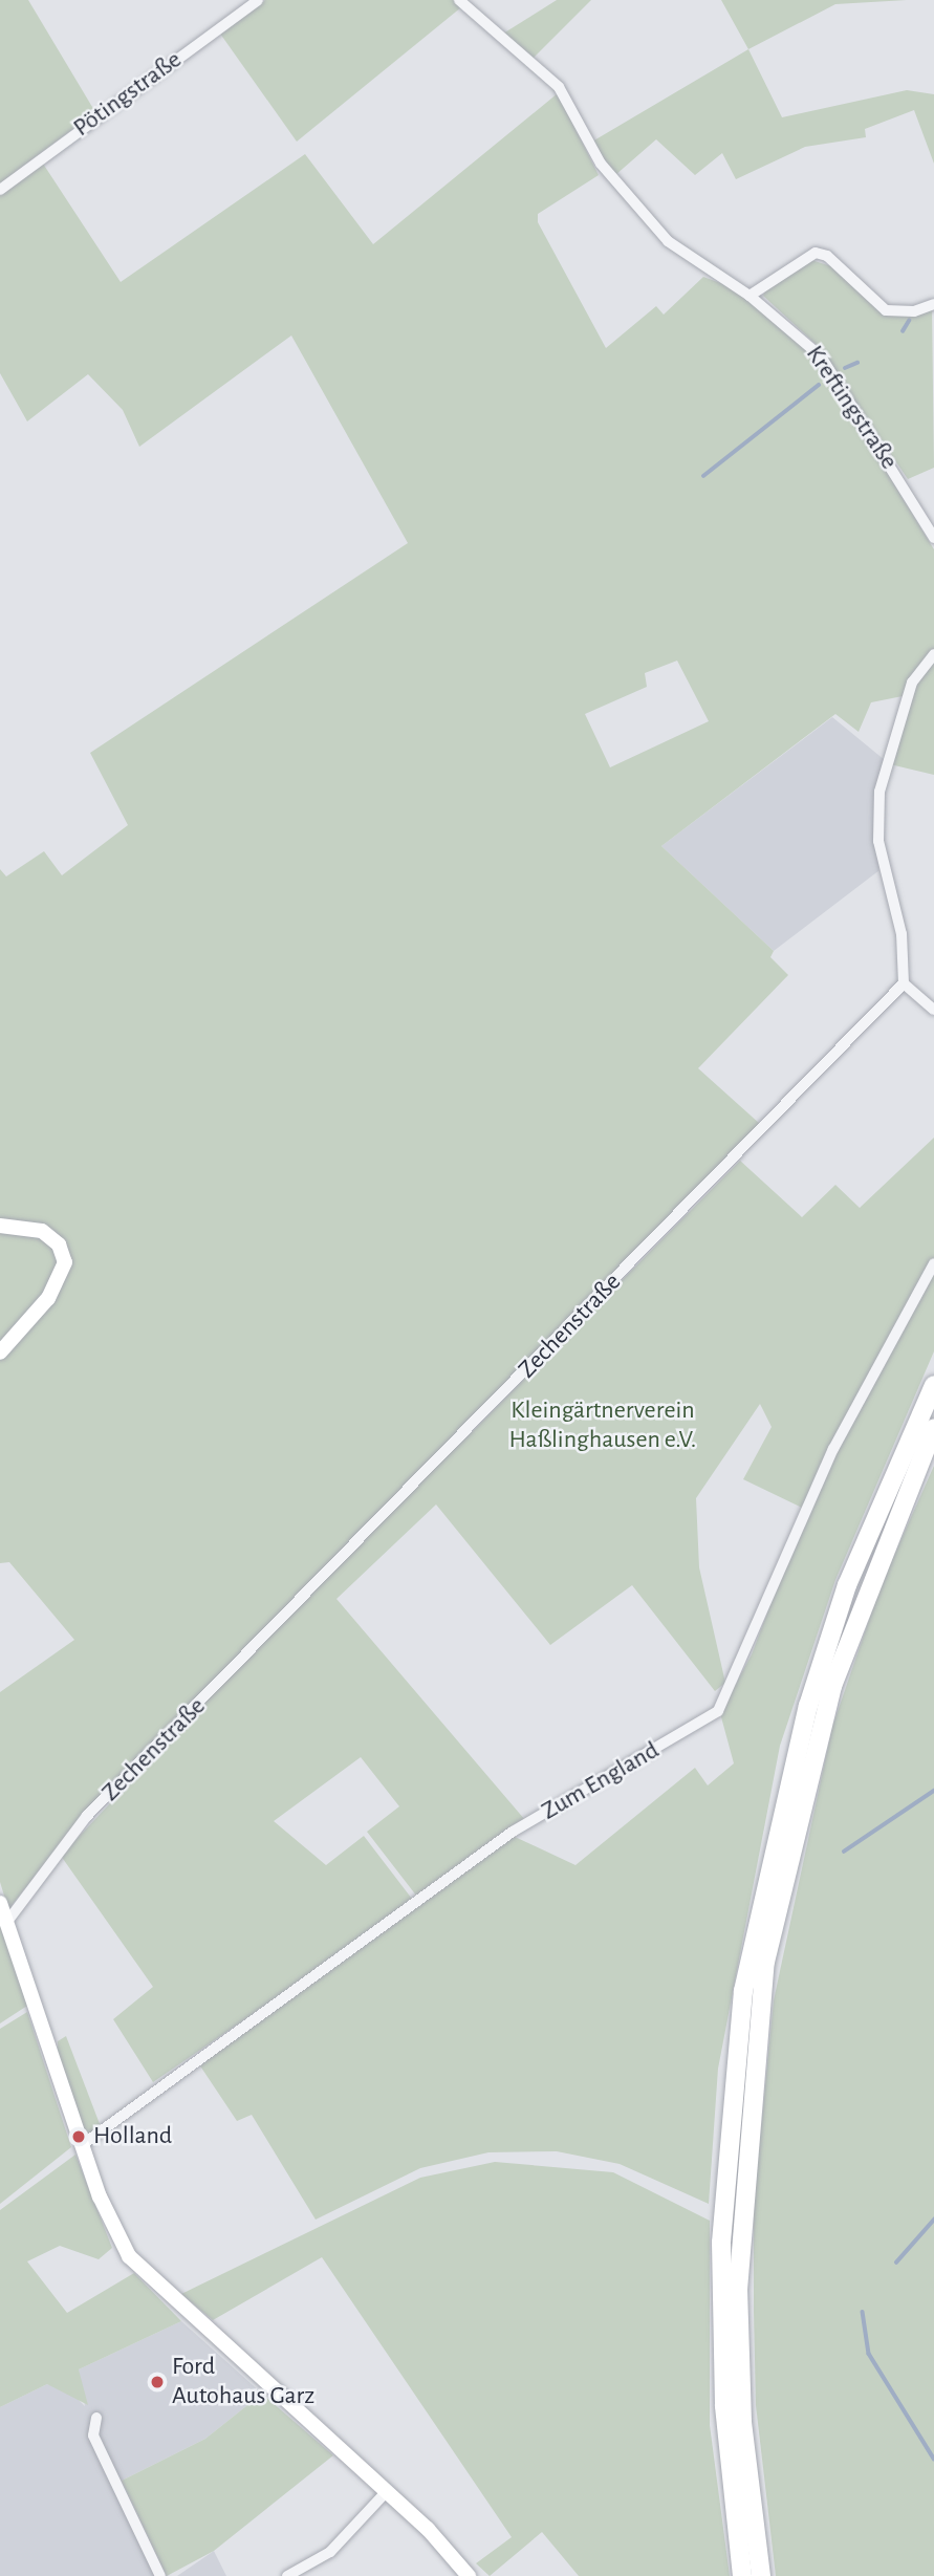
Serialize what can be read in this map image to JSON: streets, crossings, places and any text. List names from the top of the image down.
{
  "streets": {
    "street": [
      "Pötingstraße",
      "Kreftingstraße",
      "Zechenstraße",
      "Zum England"
    ]
  },
  "parks": ["Kleingärtnerverein Haßlinghausen e.V."],
  "places": ["Holland", "Ford Autohaus Garz"]
}
